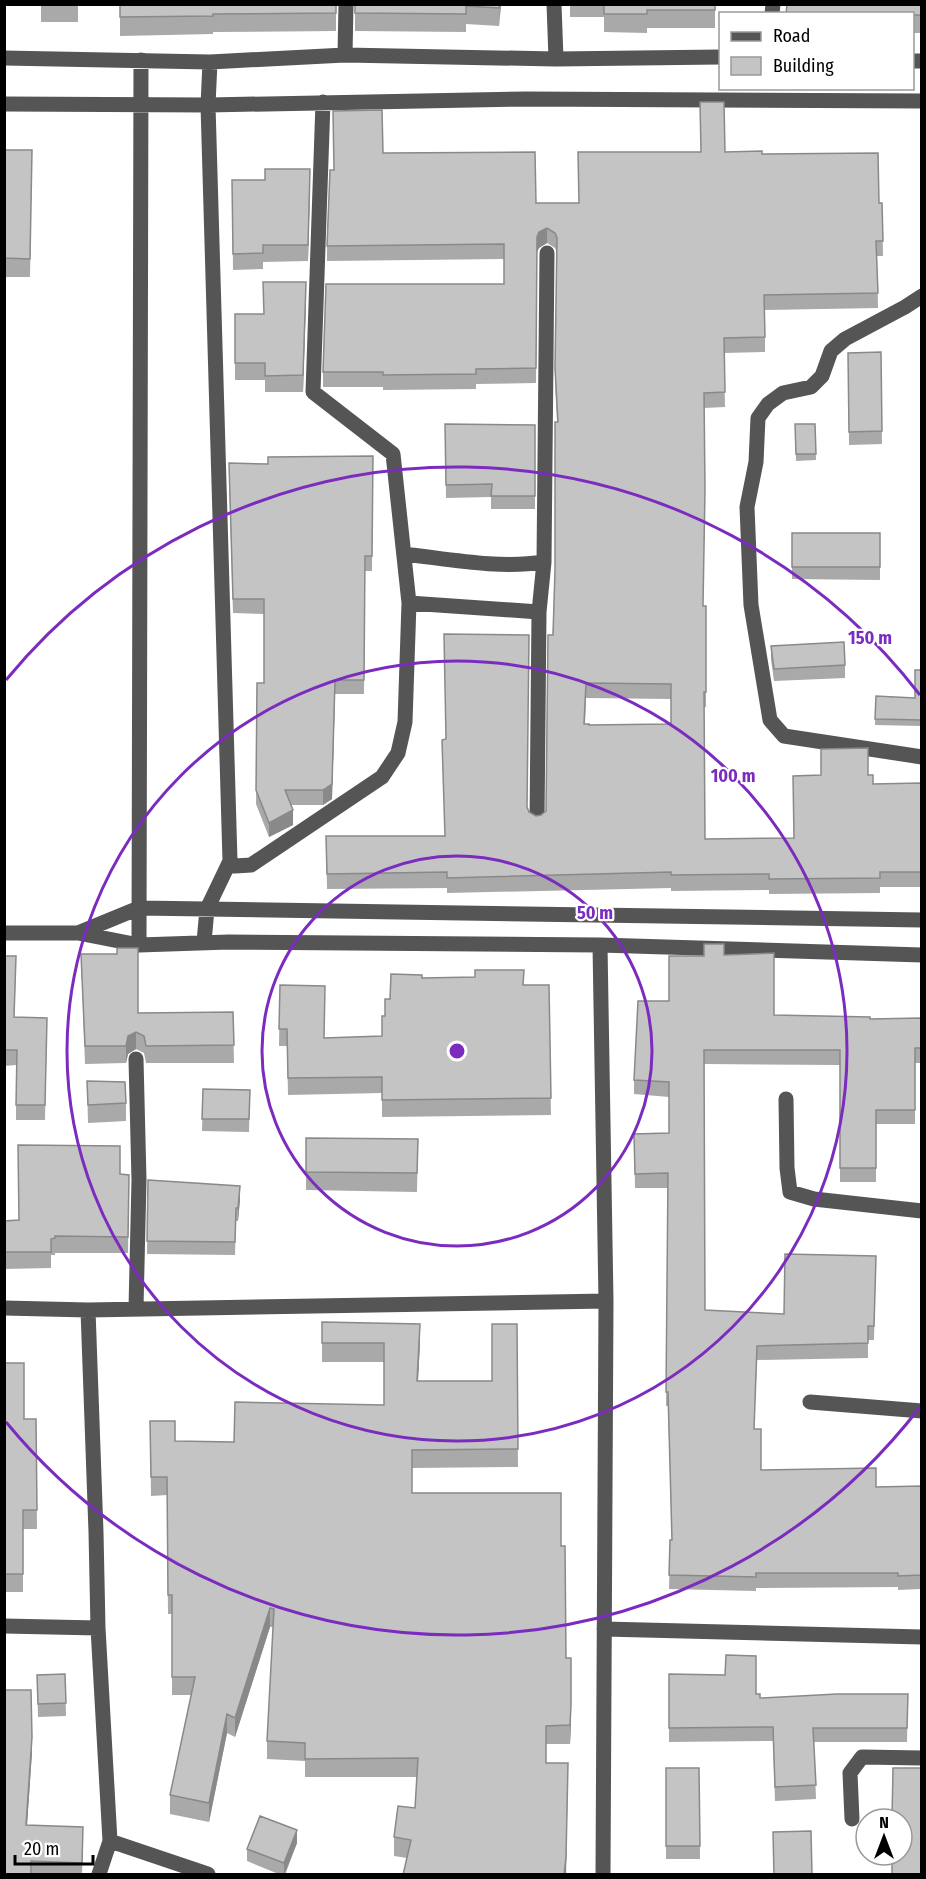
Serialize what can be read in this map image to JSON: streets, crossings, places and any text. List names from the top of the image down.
{
  "legend": ["Road", "Building"],
  "scale_bar": "20 m",
  "north": "top",
  "rings": ["150 m", "100 m", "50 m"]
}
